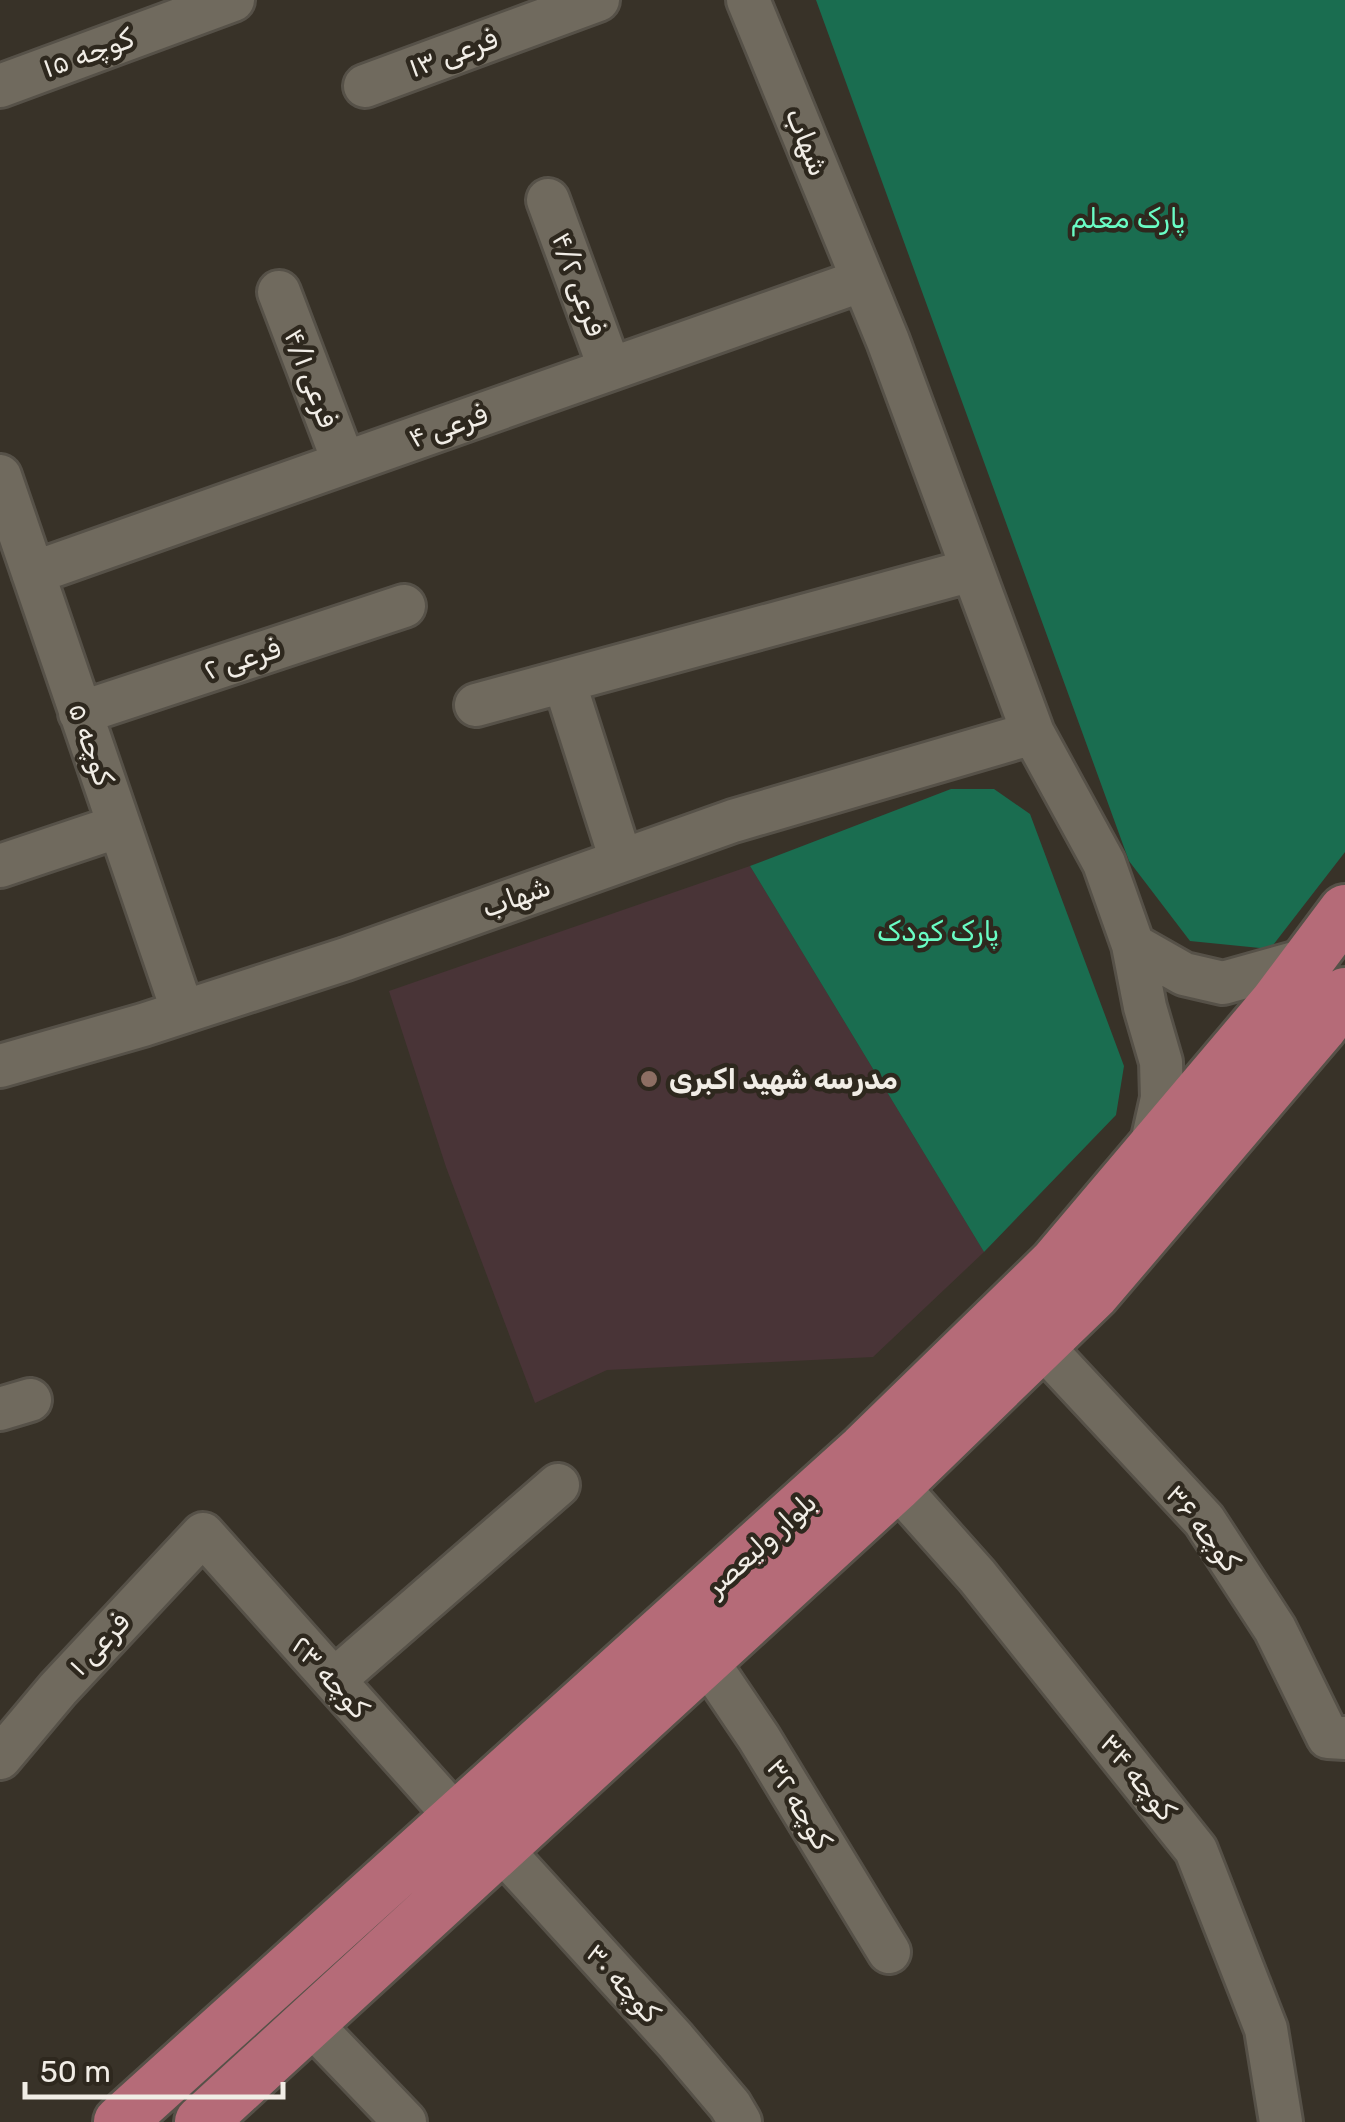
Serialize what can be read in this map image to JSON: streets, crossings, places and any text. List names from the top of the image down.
{
  "streets": {
    "main road": ["بلوار ولیعصر"],
    "street": [
      "کوچه ۱۵",
      "فرعی ۱۳",
      "شهاب",
      "فرعی ۴/۲",
      "فرعی ۴/۱",
      "فرعی ۴",
      "فرعی ۲",
      "کوچه ۵",
      "۳۶ کوچه",
      "فرعی ۱",
      "کوچه ۲۳",
      "کوچه ۳۴",
      "کوچه ۳۲",
      "کوچه ۳۰"
    ]
  },
  "crossings": [
    ["شهاب", "فرعی ۴"],
    ["شهاب", "کوچه ۵"],
    ["شهاب", "بلوار ولیعصر"],
    ["فرعی ۴/۲", "فرعی ۴"],
    ["فرعی ۴/۱", "فرعی ۴"],
    ["فرعی ۴", "کوچه ۵"],
    ["فرعی ۲", "کوچه ۵"],
    ["۳۶ کوچه", "بلوار ولیعصر"],
    ["بلوار ولیعصر", "کوچه ۲۳"],
    ["بلوار ولیعصر", "کوچه ۳۴"],
    ["بلوار ولیعصر", "کوچه ۳۲"],
    ["بلوار ولیعصر", "کوچه ۳۰"],
    ["فرعی ۱", "کوچه ۲۳"]
  ],
  "parks": ["پارک معلم", "پارک کودک"],
  "places": ["مدرسه شهید اکبری"],
  "scale_bar": "50 m"
}
